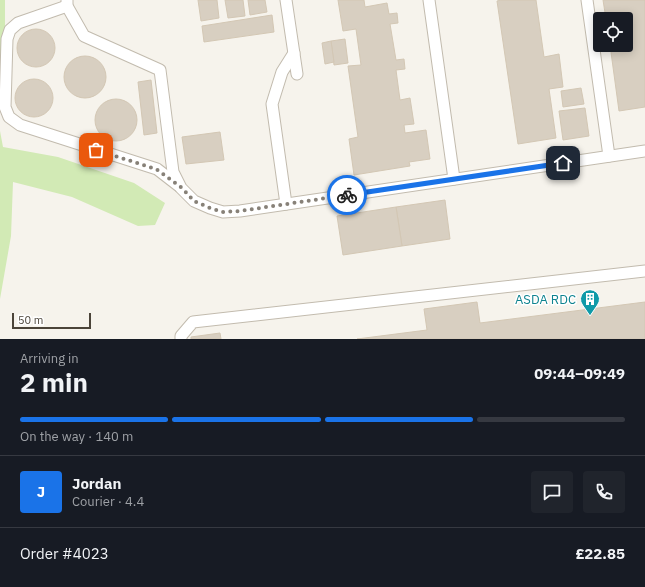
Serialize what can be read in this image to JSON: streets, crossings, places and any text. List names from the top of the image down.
{
  "places": {
    "building": ["ASDA RDC"]
  },
  "scale_bar": "50 m",
  "page": {
    "scale": "50 m",
    "heading": ["2 min", "Arriving in", "09:44–09:49"],
    "panel": [
      "Jordan",
      "Courier · 4.4",
      "Order #4023",
      "£22.85"
    ],
    "bar": "On the way · 140 m",
    "round": "J"
  }
}
